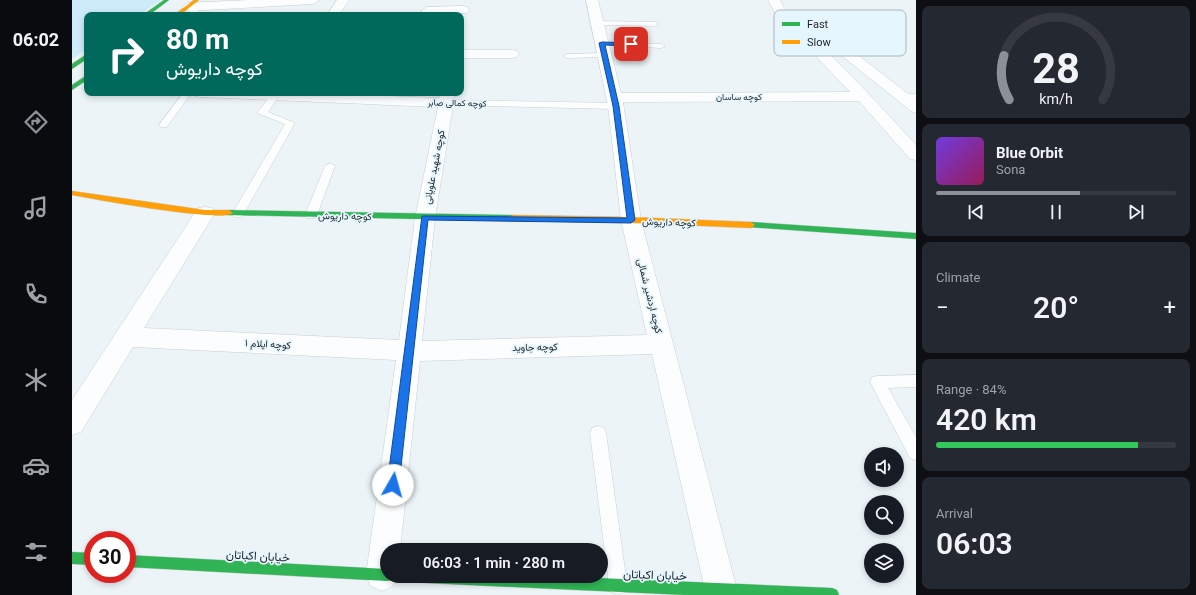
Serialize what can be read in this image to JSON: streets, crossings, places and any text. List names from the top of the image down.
{
  "streets": {
    "street": [
      "کوچه ساسان",
      "کوچه کمالی صابر",
      "کوچه شهید علویانی",
      "کوچه داریوش",
      "کوچه اردشیر شمالی",
      "کوچه ایلام ۱",
      "کوچه جاوید",
      "خیابان اکباتان"
    ]
  },
  "crossings": [
    ["کوچه ساسان", "کوچه کمالی صابر"],
    ["کوچه ساسان", "کوچه اردشیر شمالی"],
    ["کوچه کمالی صابر", "کوچه شهید علویانی"],
    ["کوچه کمالی صابر", "کوچه اردشیر شمالی"],
    ["کوچه شهید علویانی", "کوچه داریوش"],
    ["کوچه شهید علویانی", "کوچه ایلام ۱"],
    ["کوچه شهید علویانی", "کوچه جاوید"],
    ["کوچه داریوش", "کوچه اردشیر شمالی"],
    ["کوچه اردشیر شمالی", "کوچه جاوید"],
    ["کوچه اردشیر شمالی", "خیابان اکباتان"],
    ["کوچه ایلام ۱", "کوچه جاوید"]
  ],
  "legend": ["Fast", "Slow"],
  "page": {
    "tabs": "06:02",
    "turn": ["80 m", "کوچه داریوش"],
    "song": ["Blue Orbit", "Sona"],
    "tile": [
      "Climate",
      ["Range · 84%", "420 km"],
      ["Arrival", "06:03"]
    ],
    "heat": ["−", "20°", "+"],
    "limit": "30",
    "trip": "06:03 · 1 min · 280 m",
    "gauge": ["28", "km/h"]
  }
}
